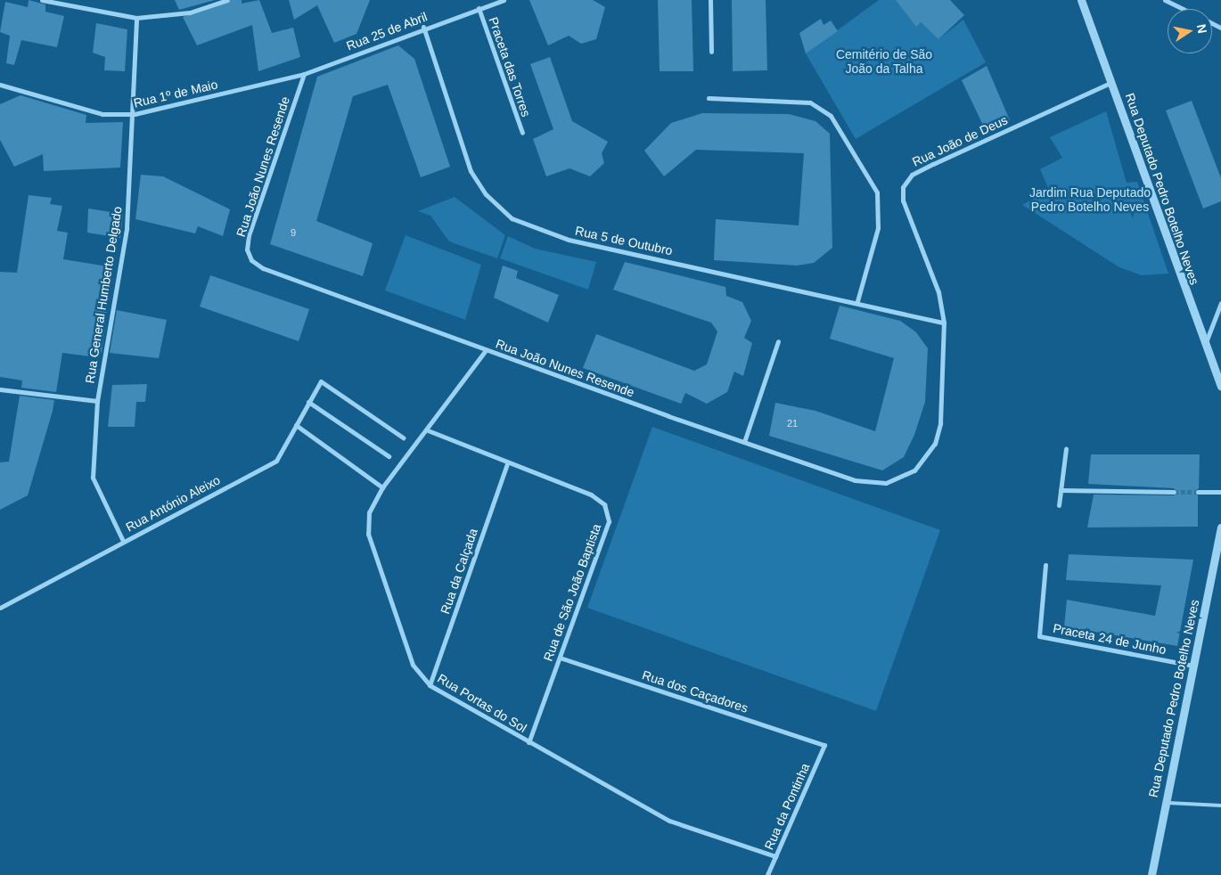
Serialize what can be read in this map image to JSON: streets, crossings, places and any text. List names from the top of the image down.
{
  "streets": {
    "street": [
      "Rua 25 de Abril",
      "Praceta das Torres",
      "Rua 1º de Maio",
      "Rua João de Deus",
      "Rua João Nunes Resende",
      "Rua Deputado Pedro Botelho Neves",
      "Rua 5 de Outubro",
      "Rua General Humberto Delgado",
      "Rua António Aleixo",
      "Rua da Calçada",
      "Rua de São João Baptista",
      "Praceta 24 de Junho",
      "Rua dos Caçadores",
      "Rua Portas do Sol",
      "Rua da Pontinha"
    ]
  },
  "crossings": [
    ["Rua 25 de Abril", "Praceta das Torres"],
    ["Rua 25 de Abril", "Rua 1º de Maio"],
    ["Rua 25 de Abril", "Rua João Nunes Resende"],
    ["Rua 25 de Abril", "Rua 5 de Outubro"],
    ["Rua 1º de Maio", "Rua João Nunes Resende"],
    ["Rua 1º de Maio", "Rua General Humberto Delgado"],
    ["Rua João de Deus", "Rua João Nunes Resende"],
    ["Rua João de Deus", "Rua Deputado Pedro Botelho Neves"],
    ["Rua João de Deus", "Rua 5 de Outubro"],
    ["Rua João Nunes Resende", "Rua 5 de Outubro"],
    ["Rua João Nunes Resende", "Rua Portas do Sol"],
    ["Rua Deputado Pedro Botelho Neves", "Praceta 24 de Junho"],
    ["Rua General Humberto Delgado", "Rua António Aleixo"],
    ["Rua da Calçada", "Rua de São João Baptista"],
    ["Rua da Calçada", "Rua Portas do Sol"],
    ["Rua de São João Baptista", "Rua dos Caçadores"],
    ["Rua de São João Baptista", "Rua Portas do Sol"],
    ["Rua dos Caçadores", "Rua da Pontinha"],
    ["Rua Portas do Sol", "Rua da Pontinha"]
  ],
  "parks": ["Cemitério de São João da Talha", "Jardim Rua Deputado Pedro Botelho Neves"],
  "house_numbers": ["9", "21"],
  "north": "right"
}
